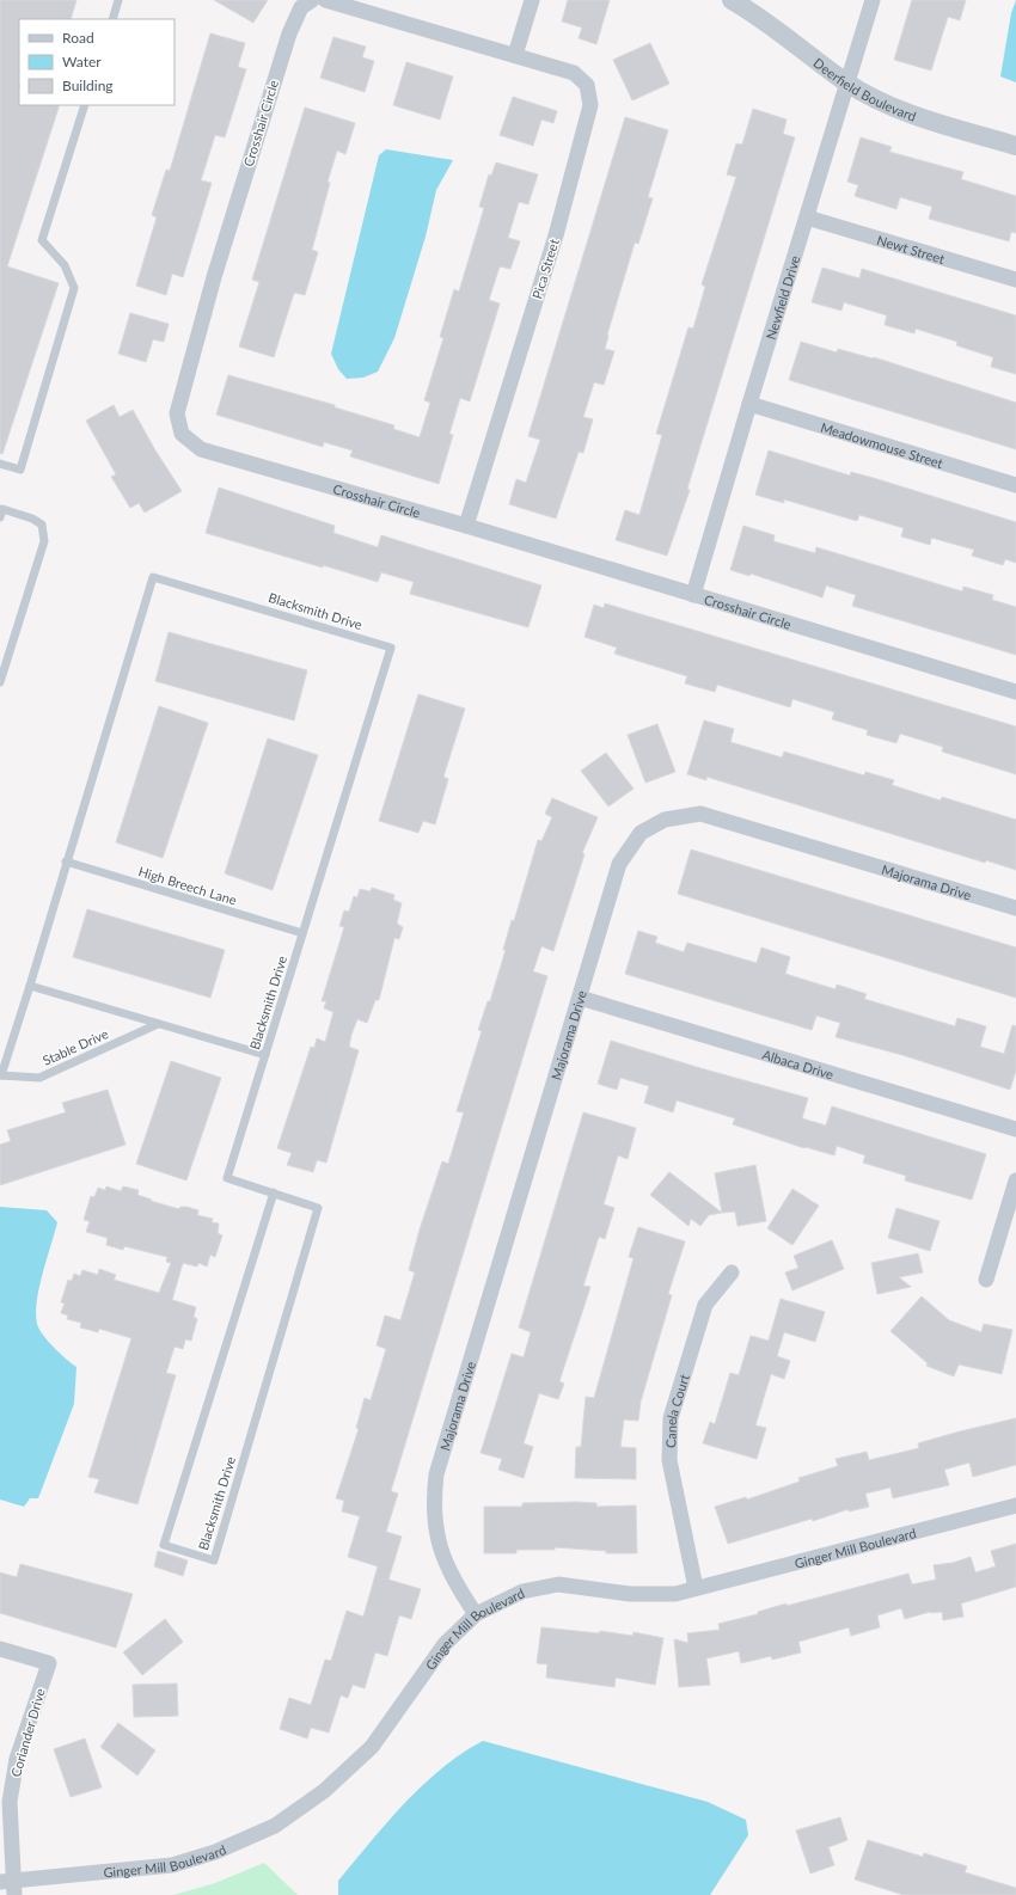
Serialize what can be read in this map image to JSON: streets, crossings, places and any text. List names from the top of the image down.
{
  "streets": {
    "street": [
      "Deerfield Boulevard",
      "Crosshair Circle",
      "Newt Street",
      "Pica Street",
      "Newfield Drive",
      "Meadowmouse Street",
      "Majorama Drive",
      "Albaca Drive",
      "Canela Court",
      "Ginger Mill Boulevard",
      "Coriander Drive"
    ],
    "lane": ["Blacksmith Drive", "High Breech Lane", "Stable Drive"]
  },
  "crossings": [
    ["Deerfield Boulevard", "Newfield Drive"],
    ["Crosshair Circle", "Pica Street"],
    ["Crosshair Circle", "Newfield Drive"],
    ["Newt Street", "Newfield Drive"],
    ["Newfield Drive", "Meadowmouse Street"],
    ["Blacksmith Drive", "High Breech Lane"],
    ["Blacksmith Drive", "Stable Drive"],
    ["Majorama Drive", "Albaca Drive"],
    ["Majorama Drive", "Ginger Mill Boulevard"],
    ["Canela Court", "Ginger Mill Boulevard"],
    ["Ginger Mill Boulevard", "Coriander Drive"]
  ],
  "legend": ["Road", "Water", "Building"]
}
